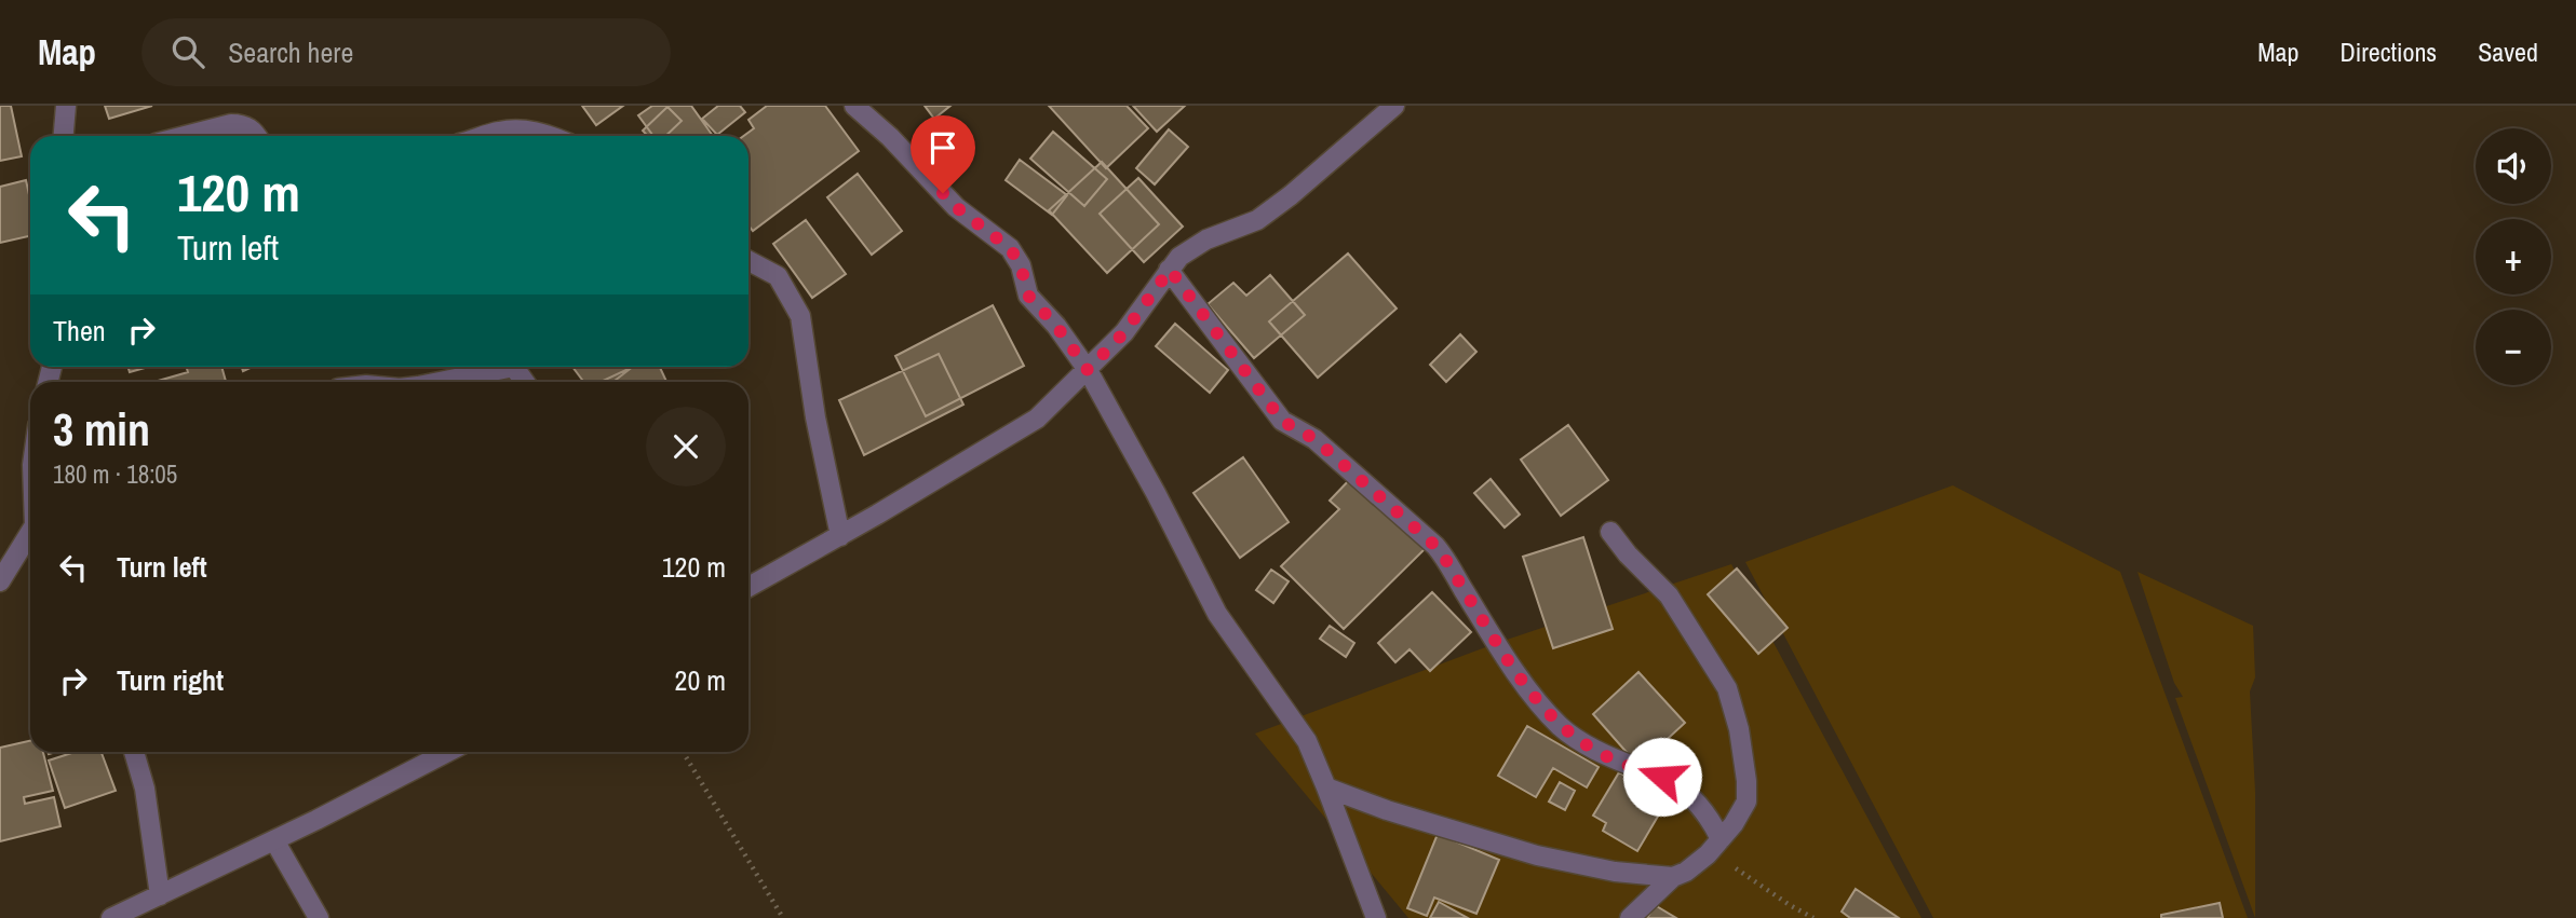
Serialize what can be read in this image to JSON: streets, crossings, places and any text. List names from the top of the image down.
{
  "page": {
    "header": "Map",
    "search": "Search here",
    "nav": ["Map", "Directions", "Saved"],
    "map_buttons": ["+", "−"],
    "turn": ["120 m", "Turn left"],
    "then": "Then",
    "heading": ["3 min", "180 m · 18:05"],
    "list": [
      {
        "name": "Turn left",
        "value": "120 m"
      },
      {
        "name": "Turn right",
        "value": "20 m"
      }
    ]
  }
}
